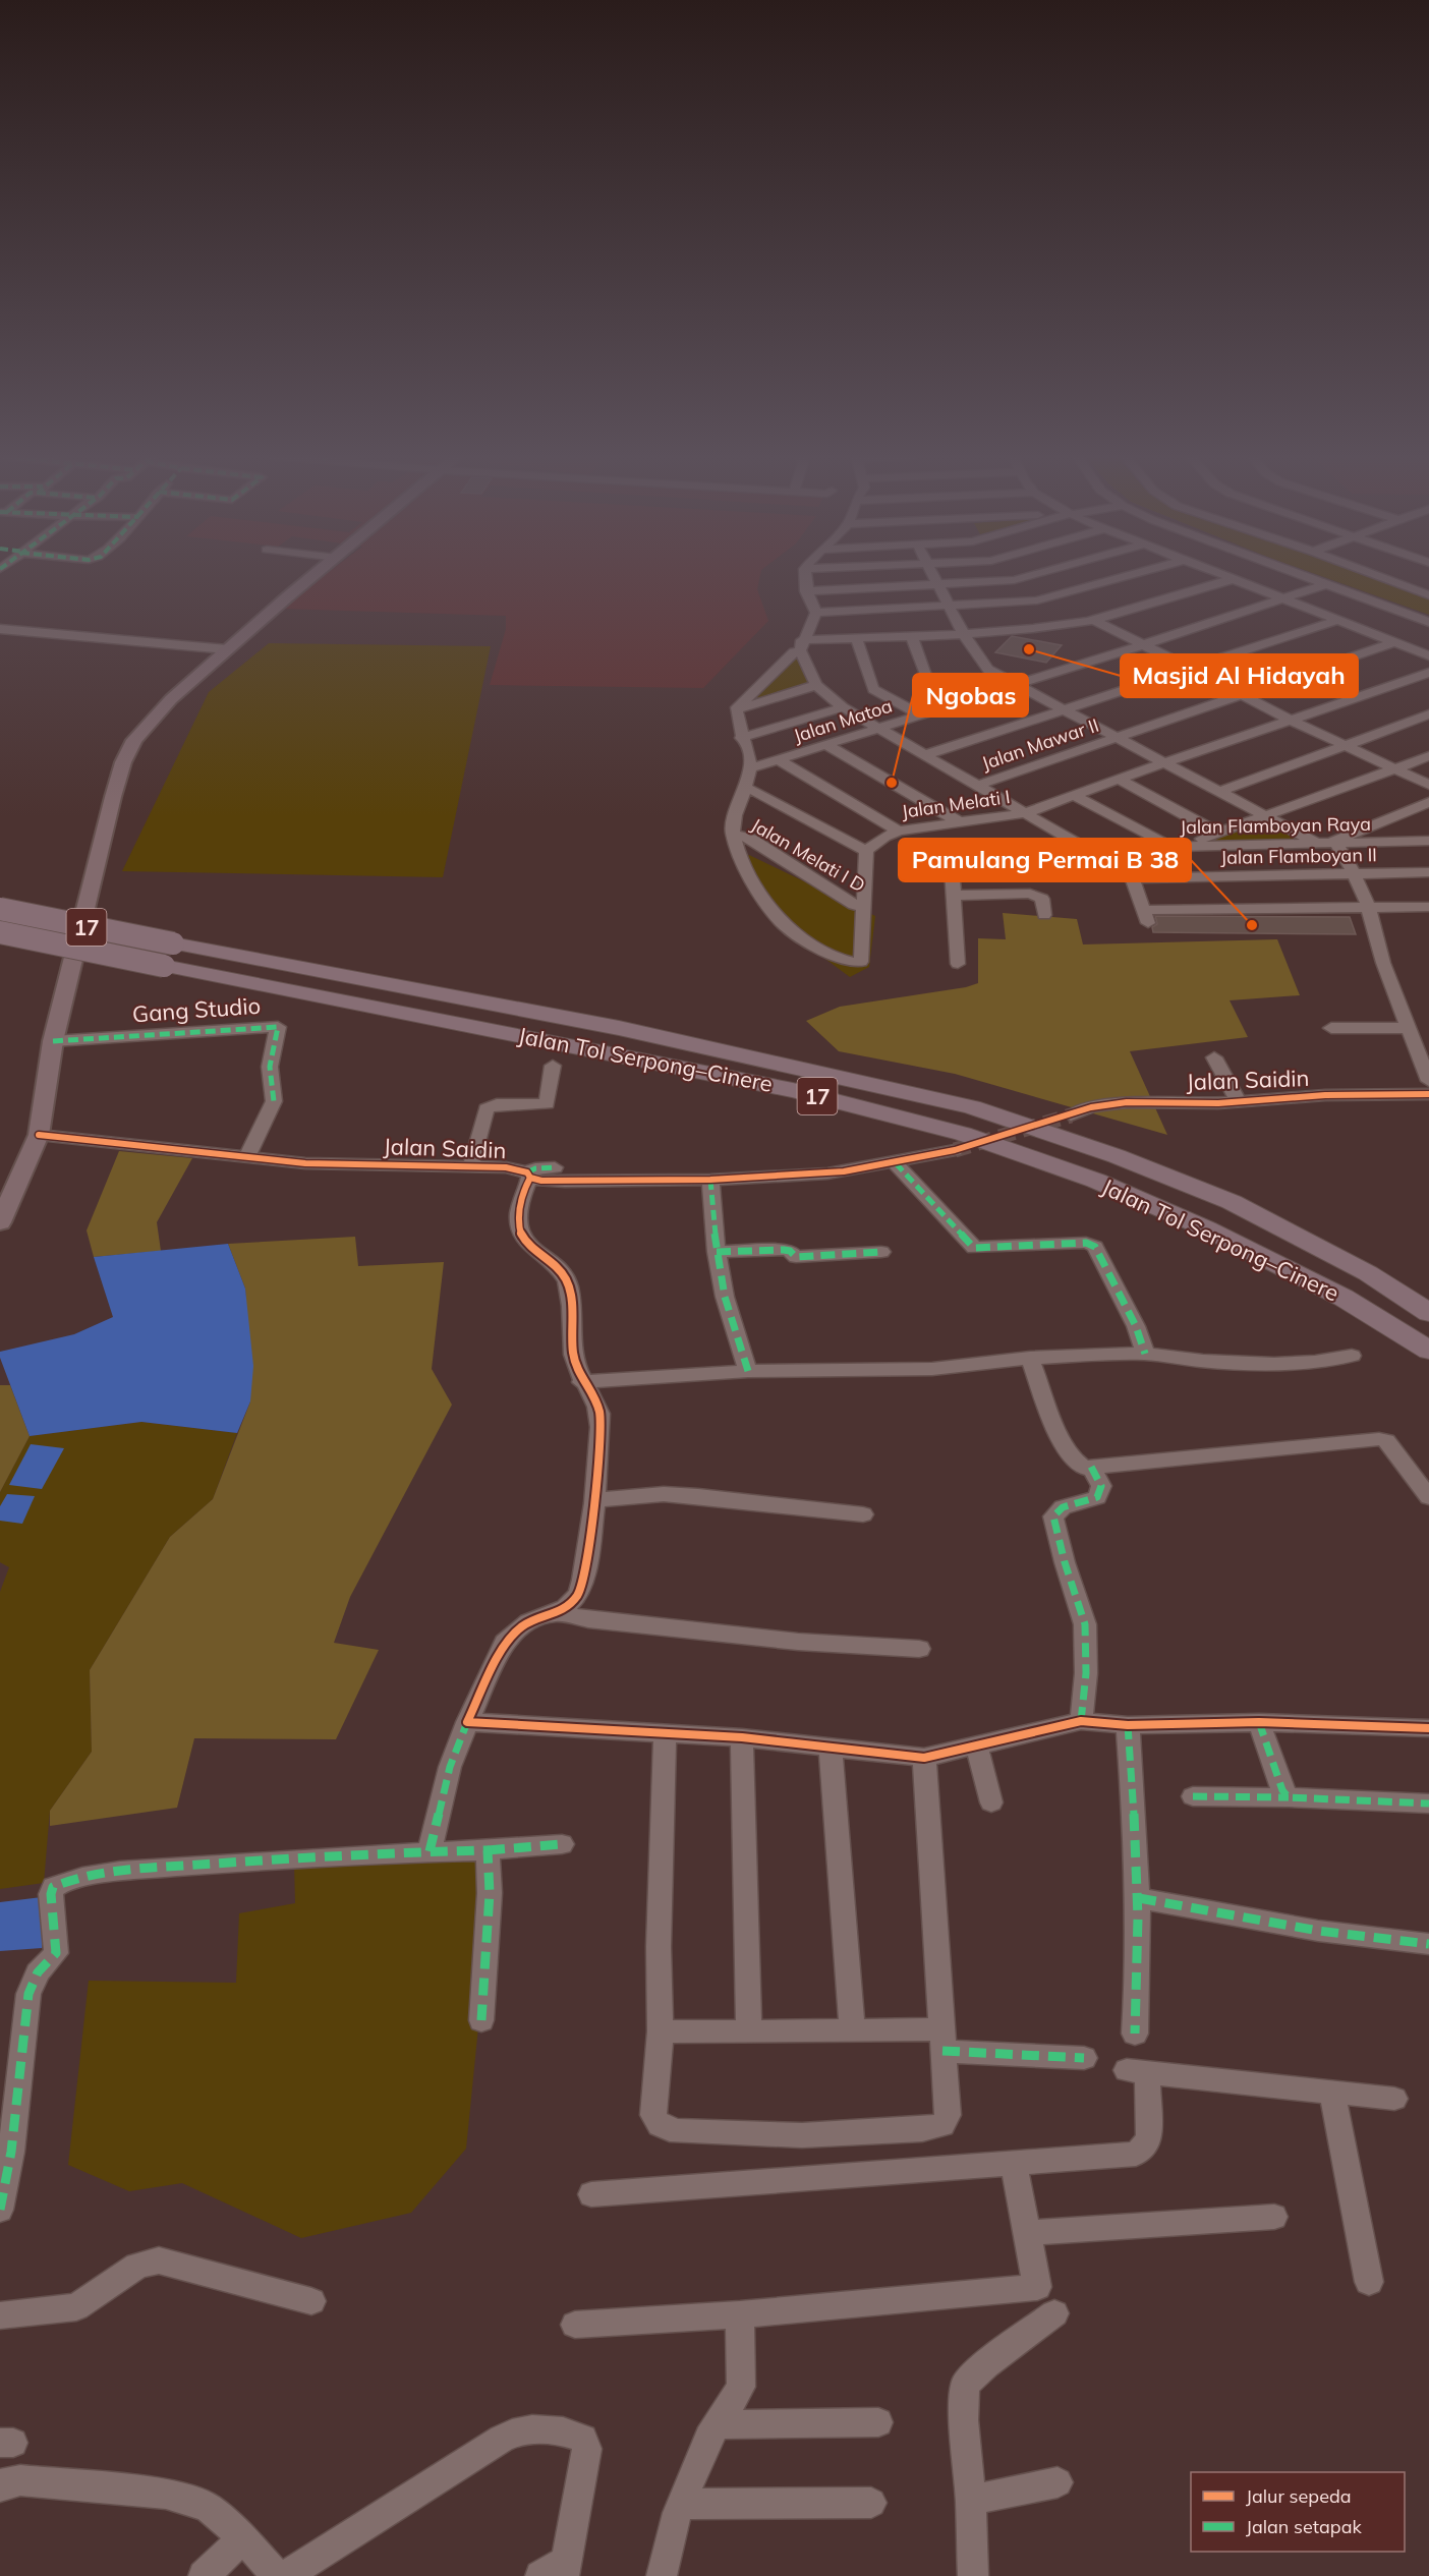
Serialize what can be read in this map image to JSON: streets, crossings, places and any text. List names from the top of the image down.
{
  "streets": {
    "highway": ["17", "Jalan Tol Serpong–Cinere"],
    "street": [
      "Jalan Matoa",
      "Jalan Mawar II",
      "Jalan Melati I",
      "Jalan Flamboyan Raya",
      "Jalan Melati I D",
      "Jalan Flamboyan II",
      "Gang Studio",
      "Jalan Saidin"
    ]
  },
  "crossings": [
    ["Gang Studio", "Jalan Saidin"]
  ],
  "places": ["Masjid Al Hidayah", "Ngobas", "Pamulang Permai B 38"],
  "legend": ["Jalur sepeda", "Jalan setapak"]
}
